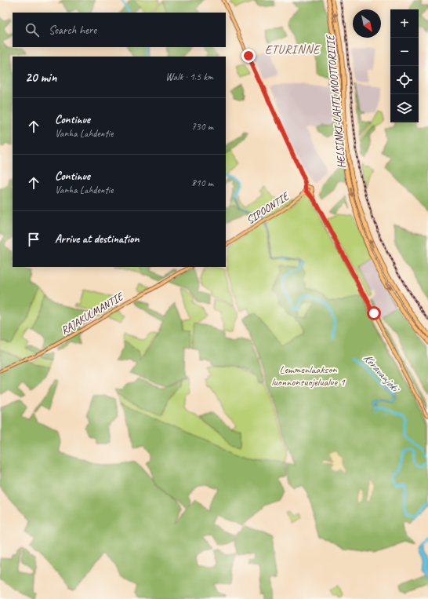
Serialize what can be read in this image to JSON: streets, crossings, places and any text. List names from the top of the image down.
{
  "streets": {
    "highway": ["HELSINKI-LAHTI MOOTTORITIE"],
    "main road": ["SIPOONTIE", "RAJAKULMANTIE"]
  },
  "districts": ["ETURINNE"],
  "water": ["Keravanjoki"],
  "parks": ["Lemmenlaakson luonnonsuojelualue 1"],
  "north": "bottom right",
  "page": {
    "map_buttons": ["+", "−"],
    "search": "Search here",
    "heading": ["20 min", "Walk · 1.5 km"],
    "list": [
      ["Continue", "Vanha Lahdentie", "730 m"],
      ["Continue", "Vanha Lahdentie", "810 m"],
      "Arrive at destination"
    ]
  }
}
